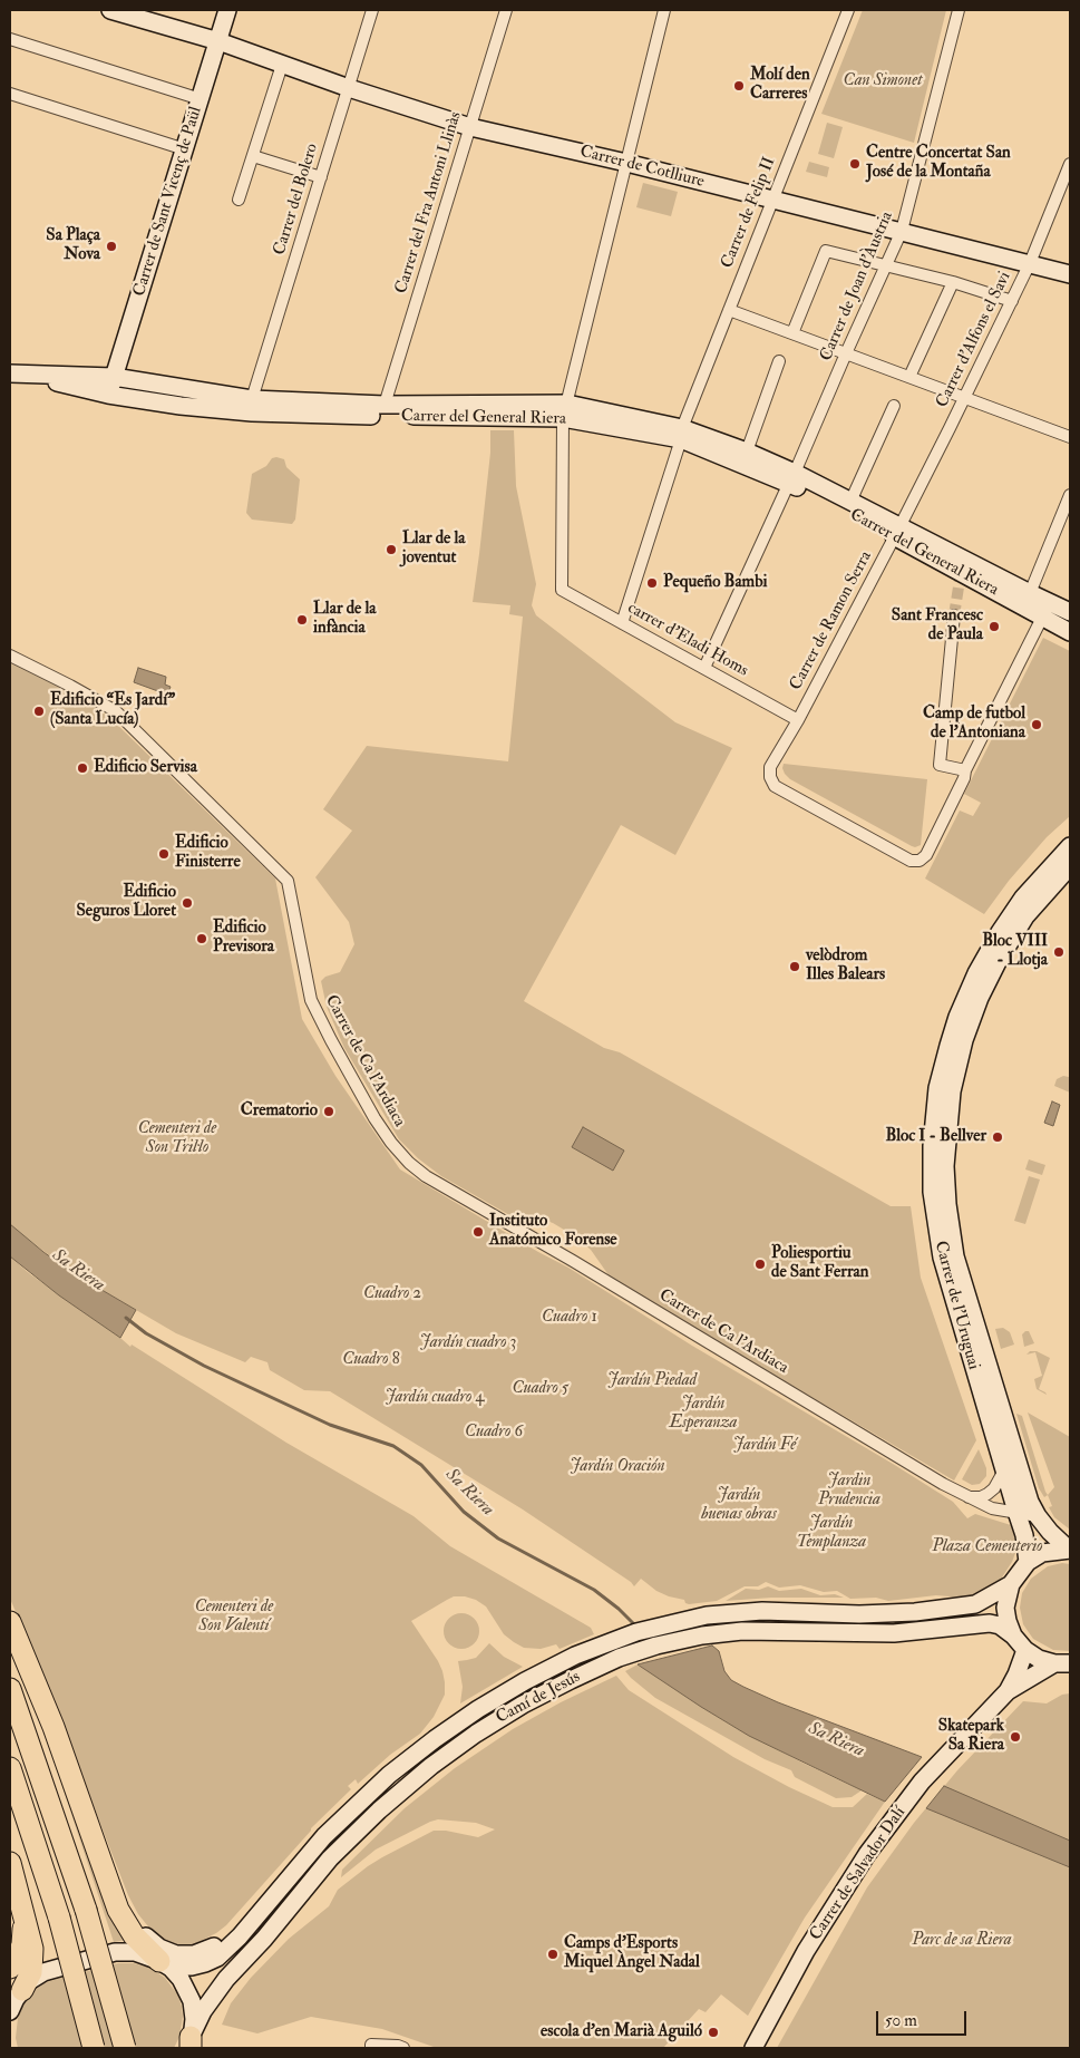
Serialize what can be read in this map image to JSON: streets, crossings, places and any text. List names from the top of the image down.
{
  "streets": {
    "main road": [
      "Carrer de Cotlliure",
      "Carrer de Sant Vicenç de Paül",
      "Carrer del General Riera",
      "Carrer de l'Uruguai",
      "Camí de Jesús",
      "Carrer de Salvador Dalí"
    ],
    "street": [
      "Carrer del Bolero",
      "Carrer del Fra Antoni Llinàs",
      "Carrer de Felip II",
      "Carrer de Joan d'Àustria",
      "Carrer d'Alfons el Savi",
      "Carrer de Ramon Serra",
      "carrer d'Eladi Homs",
      "Carrer de Ca l'Ardiaca"
    ]
  },
  "crossings": [
    ["Carrer de Cotlliure", "Carrer del Bolero"],
    ["Carrer de Cotlliure", "Carrer de Sant Vicenç de Paül"],
    ["Carrer de Cotlliure", "Carrer del Fra Antoni Llinàs"],
    ["Carrer de Cotlliure", "Carrer de Felip II"],
    ["Carrer de Cotlliure", "Carrer de Joan d'Àustria"],
    ["Carrer de Cotlliure", "Carrer d'Alfons el Savi"],
    ["Carrer del Bolero", "Carrer del General Riera"],
    ["Carrer de Sant Vicenç de Paül", "Carrer del General Riera"],
    ["Carrer del Fra Antoni Llinàs", "Carrer del General Riera"],
    ["Carrer de Felip II", "Carrer del General Riera"],
    ["Carrer de Felip II", "carrer d'Eladi Homs"],
    ["Carrer de Joan d'Àustria", "Carrer del General Riera"],
    ["Carrer de Joan d'Àustria", "carrer d'Eladi Homs"],
    ["Carrer d'Alfons el Savi", "Carrer del General Riera"],
    ["Carrer d'Alfons el Savi", "Carrer de Ramon Serra"],
    ["Carrer del General Riera", "Carrer de Ramon Serra"],
    ["Carrer del General Riera", "carrer d'Eladi Homs"],
    ["Carrer de Ramon Serra", "carrer d'Eladi Homs"],
    ["Carrer de Ca l'Ardiaca", "Carrer de l'Uruguai"]
  ],
  "water": ["Sa Riera"],
  "parks": [
    "Can Simonet",
    "Cementeri de Son Tril·lo",
    "Cuadro 2",
    "Cuadro 1",
    "Jardín cuadro 3",
    "Cuadro 8",
    "Jardín Piedad",
    "Cuadro 5",
    "Jardín cuadro 4",
    "Jardín Esperanza",
    "Cuadro 6",
    "Jardín Fé",
    "Jardín Oración",
    "Jardin Prudencia",
    "Jardín buenas obras",
    "Jardín Templanza",
    "Plaza Cementerio",
    "Cementeri de Son Valentí",
    "Parc de sa Riera"
  ],
  "places": [
    "Molí den Carreres",
    "Centre Concertat San José de la Montaña",
    "Sa Plaça Nova",
    "Llar de la joventut",
    "Pequeño Bambi",
    "Llar de la infància",
    "Sant Francesc de Paula",
    "Edificio “Es Jardí” (Santa Lucía)",
    "Camp de futbol de l’Antoniana",
    "Edificio Servisa",
    "Edificio Finisterre",
    "Edificio Seguros Lloret",
    "Edificio Previsora",
    "Bloc VIII - Llotja",
    "velòdrom Illes Balears",
    "Crematorio",
    "Bloc I - Bellver",
    "Instituto Anatómico Forense",
    "Poliesportiu de Sant Ferran",
    "Skatepark Sa Riera",
    "Camps d'Esports Miquel Àngel Nadal",
    "escola d'en Marià Aguiló"
  ],
  "scale_bar": "50 m"
}
